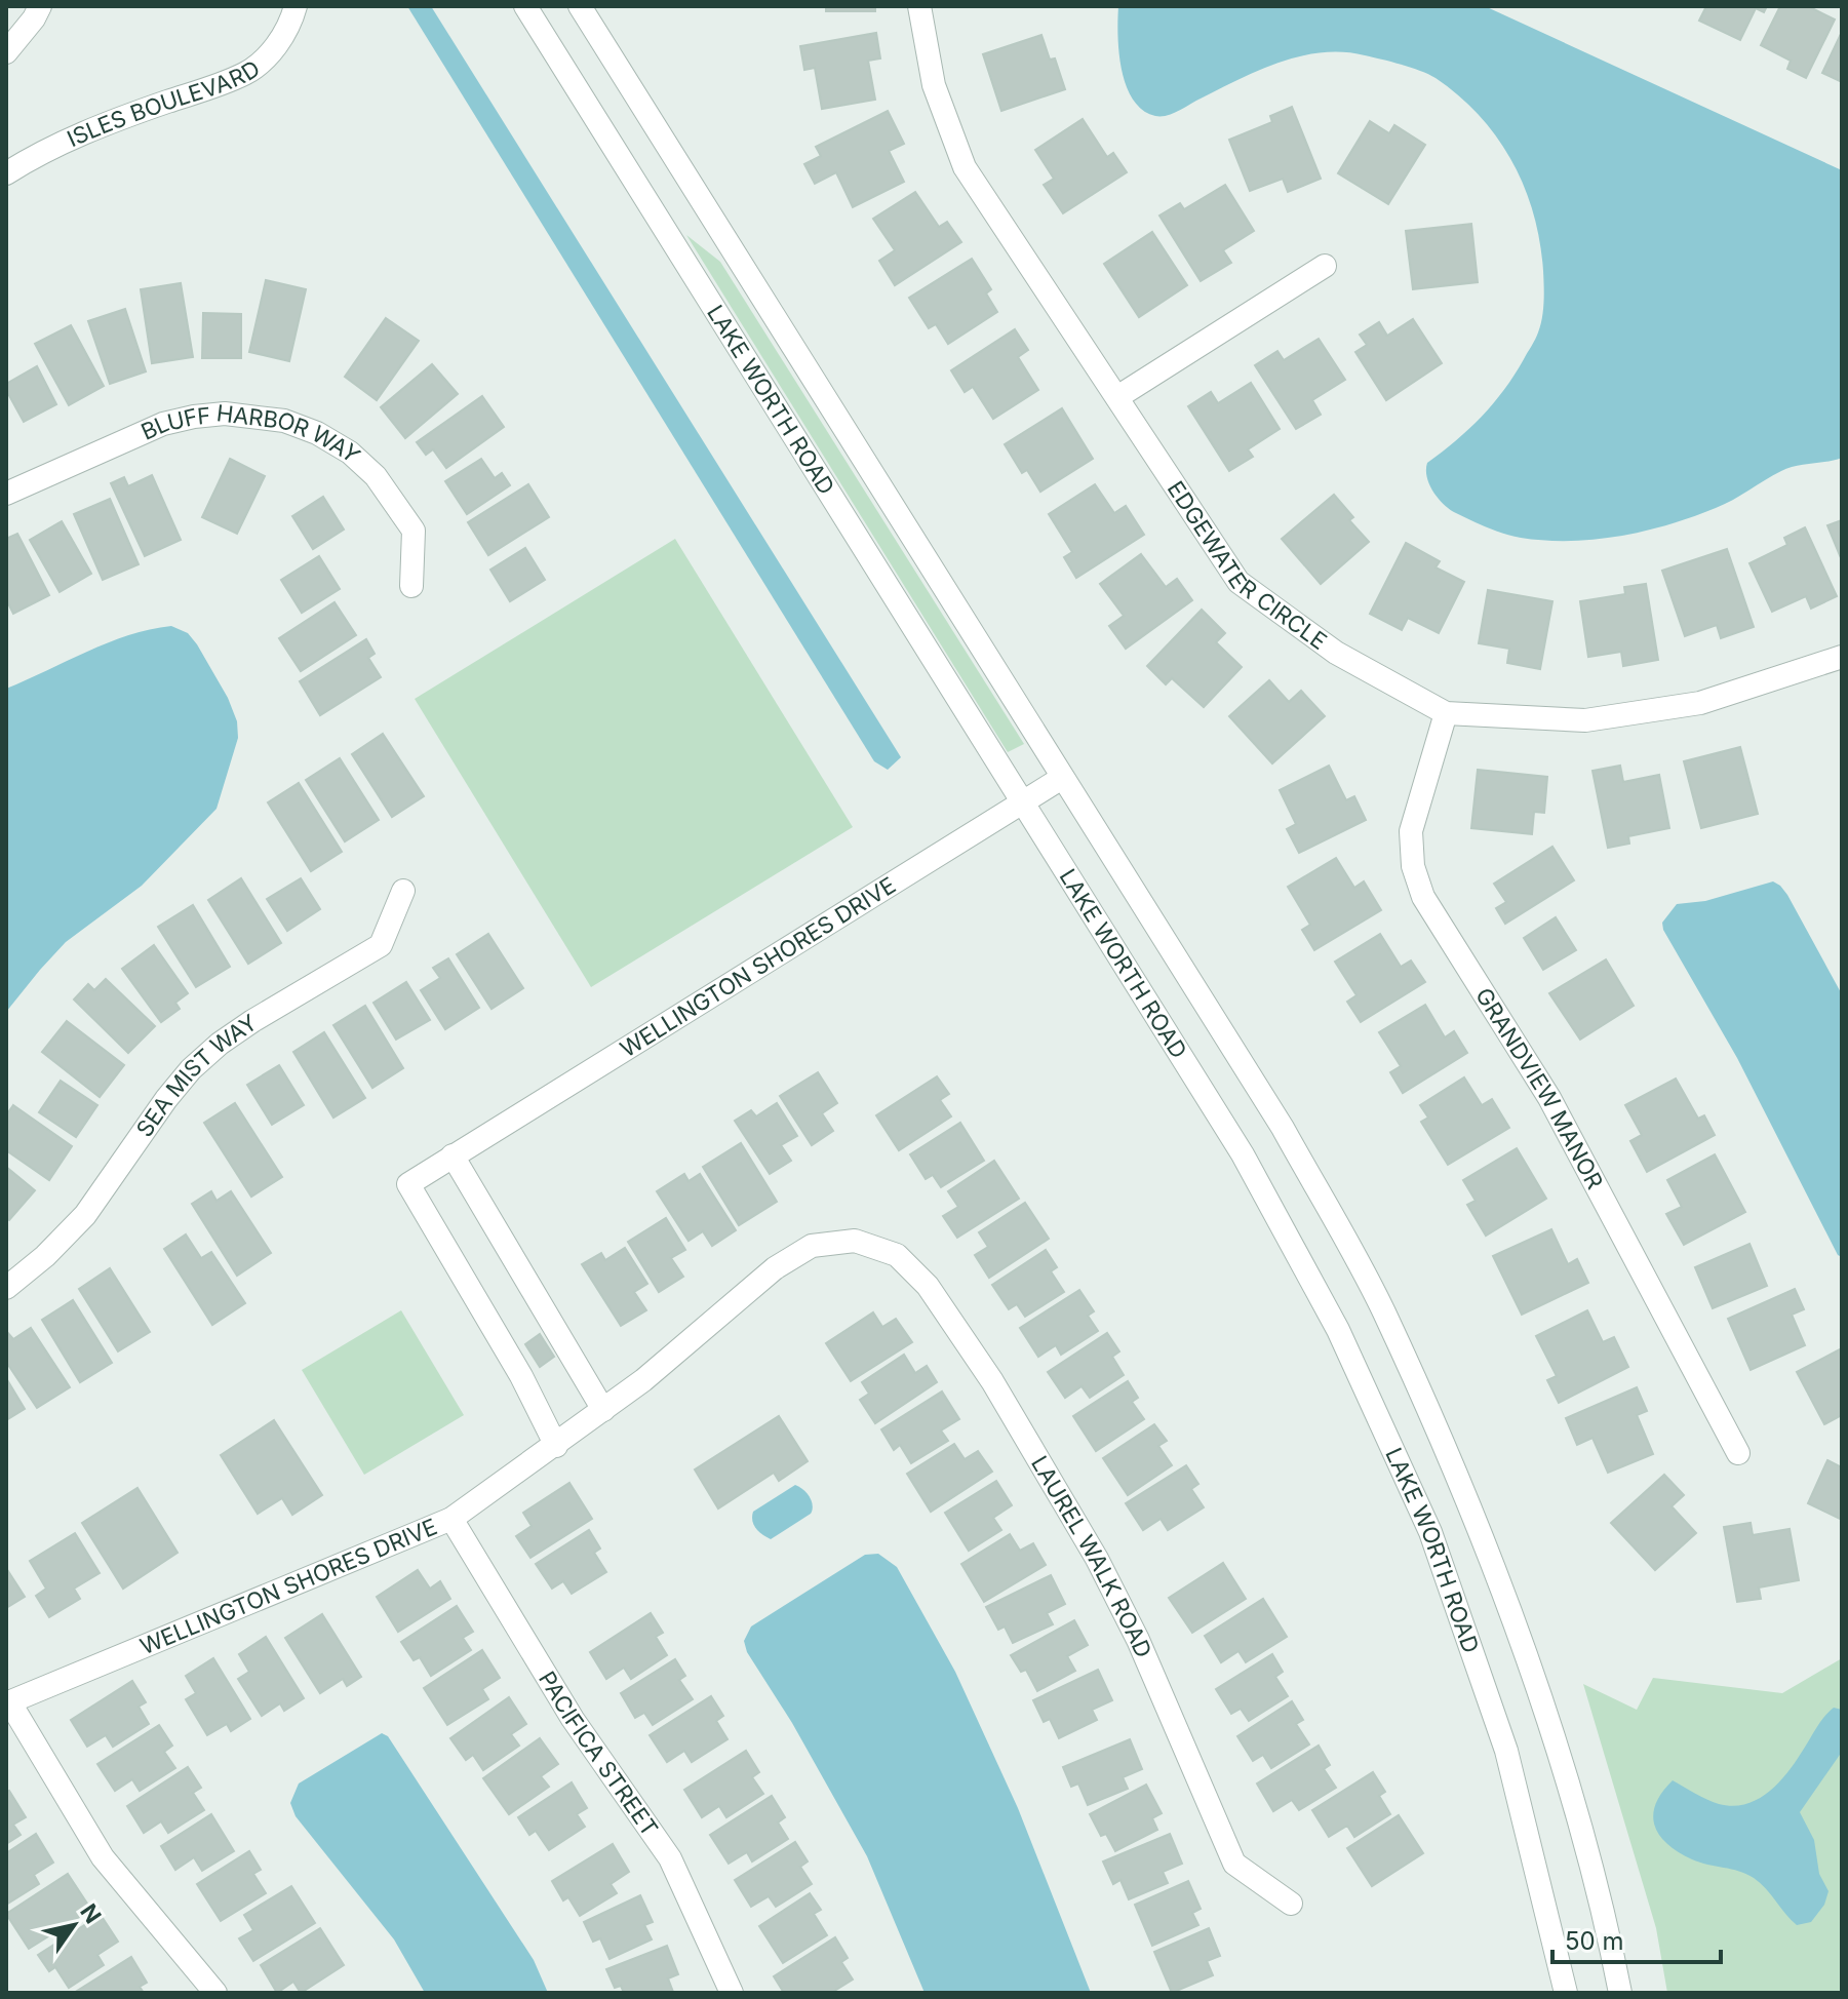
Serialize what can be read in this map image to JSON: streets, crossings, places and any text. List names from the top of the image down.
{
  "streets": {
    "street": [
      "ISLES BOULEVARD",
      "LAKE WORTH ROAD",
      "BLUFF HARBOR WAY",
      "EDGEWATER CIRCLE",
      "WELLINGTON SHORES DRIVE",
      "SEA MIST WAY",
      "GRANDVIEW MANOR",
      "LAUREL WALK ROAD",
      "PACIFICA STREET"
    ]
  },
  "crossings": [
    ["LAKE WORTH ROAD", "WELLINGTON SHORES DRIVE"],
    ["EDGEWATER CIRCLE", "GRANDVIEW MANOR"],
    ["WELLINGTON SHORES DRIVE", "LAUREL WALK ROAD"],
    ["WELLINGTON SHORES DRIVE", "PACIFICA STREET"]
  ],
  "scale_bar": "50 m",
  "north": "top right"
}
